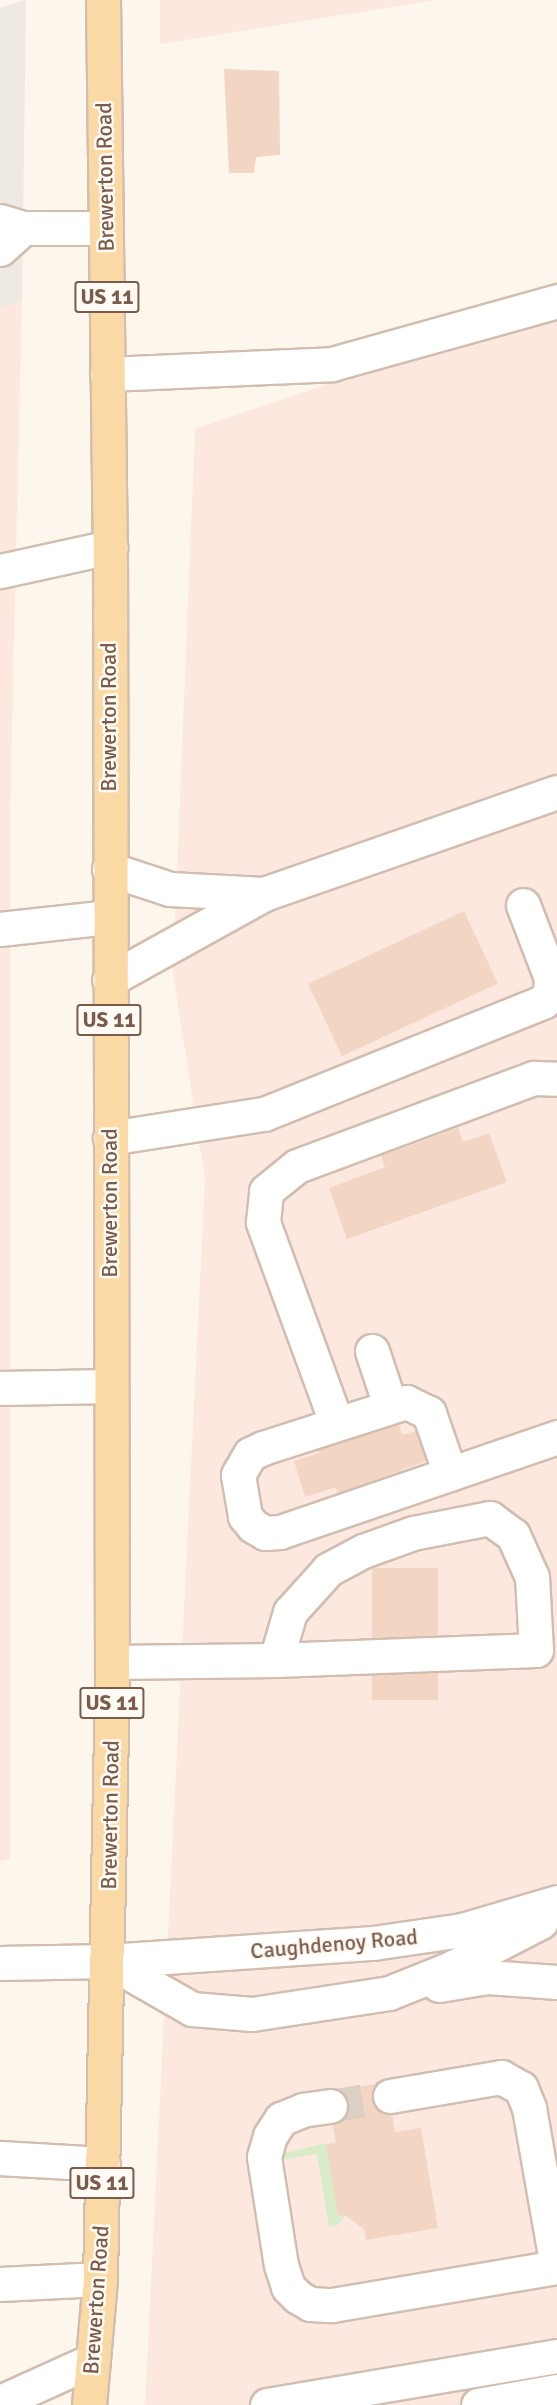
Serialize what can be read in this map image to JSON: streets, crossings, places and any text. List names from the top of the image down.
{
  "streets": {
    "main road": ["Brewerton Road", "US 11"],
    "street": ["Caughdenoy Road"]
  },
  "crossings": [
    ["Brewerton Road", "Caughdenoy Road"]
  ]
}
